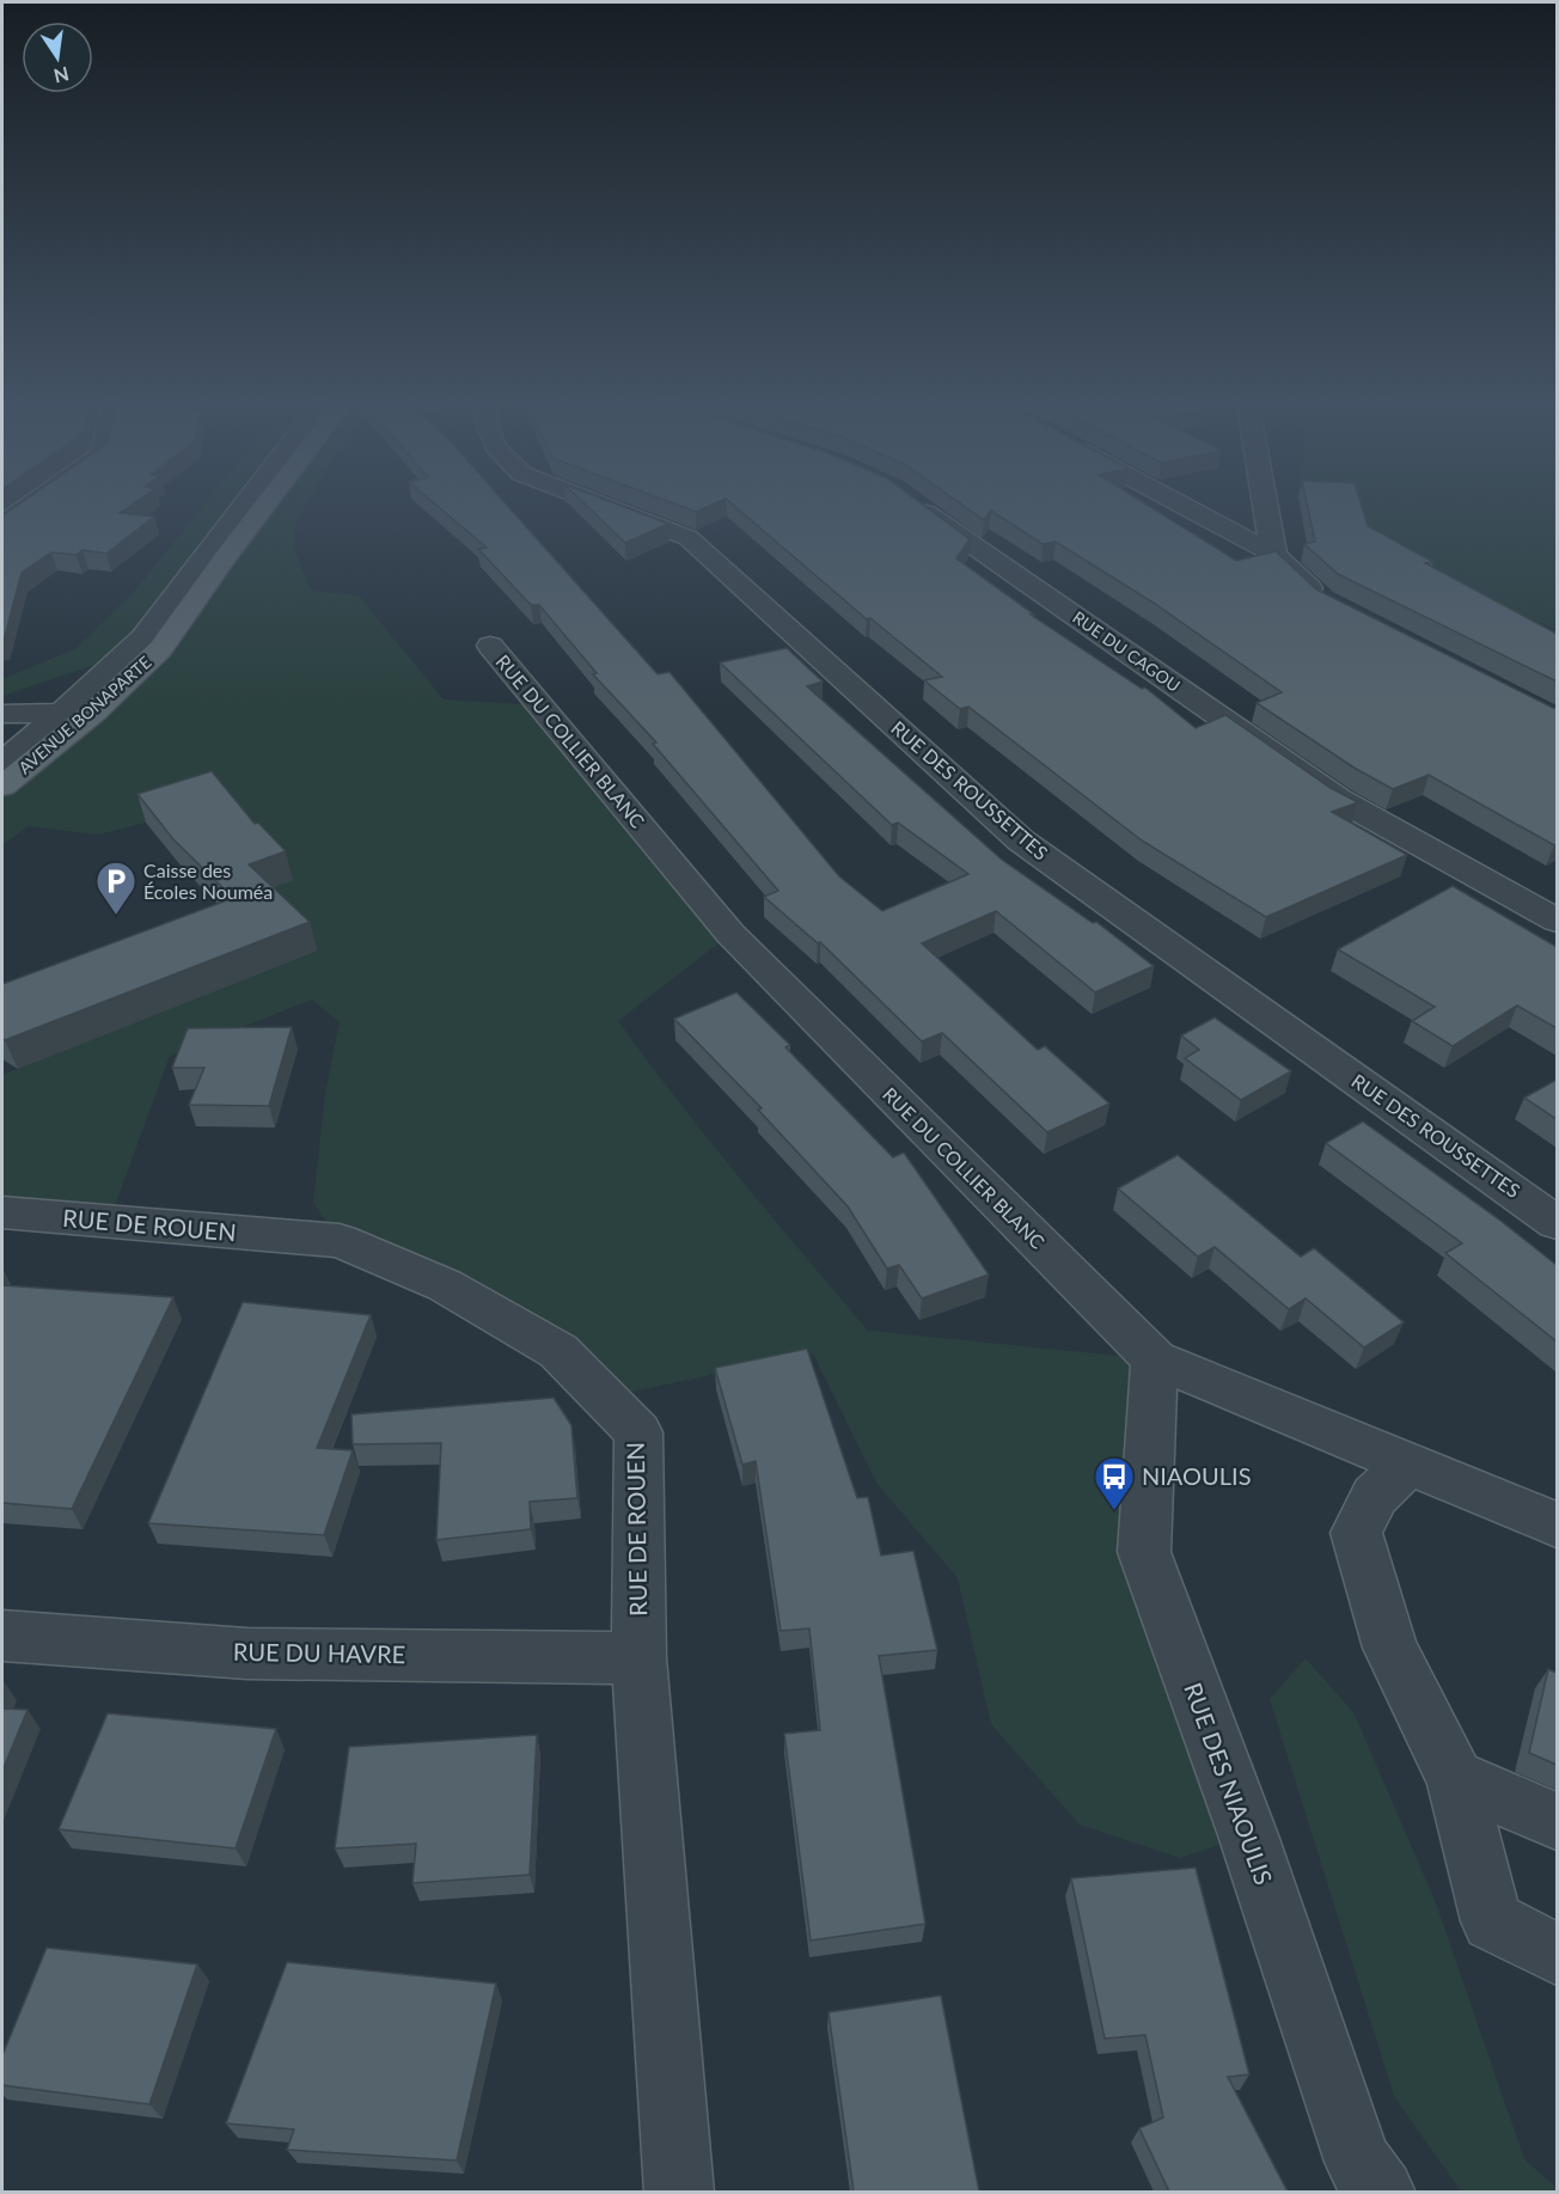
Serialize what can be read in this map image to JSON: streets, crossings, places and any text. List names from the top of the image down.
{
  "streets": {
    "main road": ["AVENUE BONAPARTE"],
    "street": [
      "RUE DU CAGOU",
      "RUE DU COLLIER BLANC",
      "RUE DES ROUSSETTES",
      "RUE DE ROUEN",
      "RUE DU HAVRE",
      "RUE DES NIAOULIS"
    ]
  },
  "crossings": [
    ["RUE DU COLLIER BLANC", "RUE DES NIAOULIS"],
    ["RUE DE ROUEN", "RUE DU HAVRE"]
  ],
  "places": {
    "parking": ["Caisse des Écoles Nouméa"],
    "bus stop": ["NIAOULIS"]
  },
  "north": "bottom"
}
